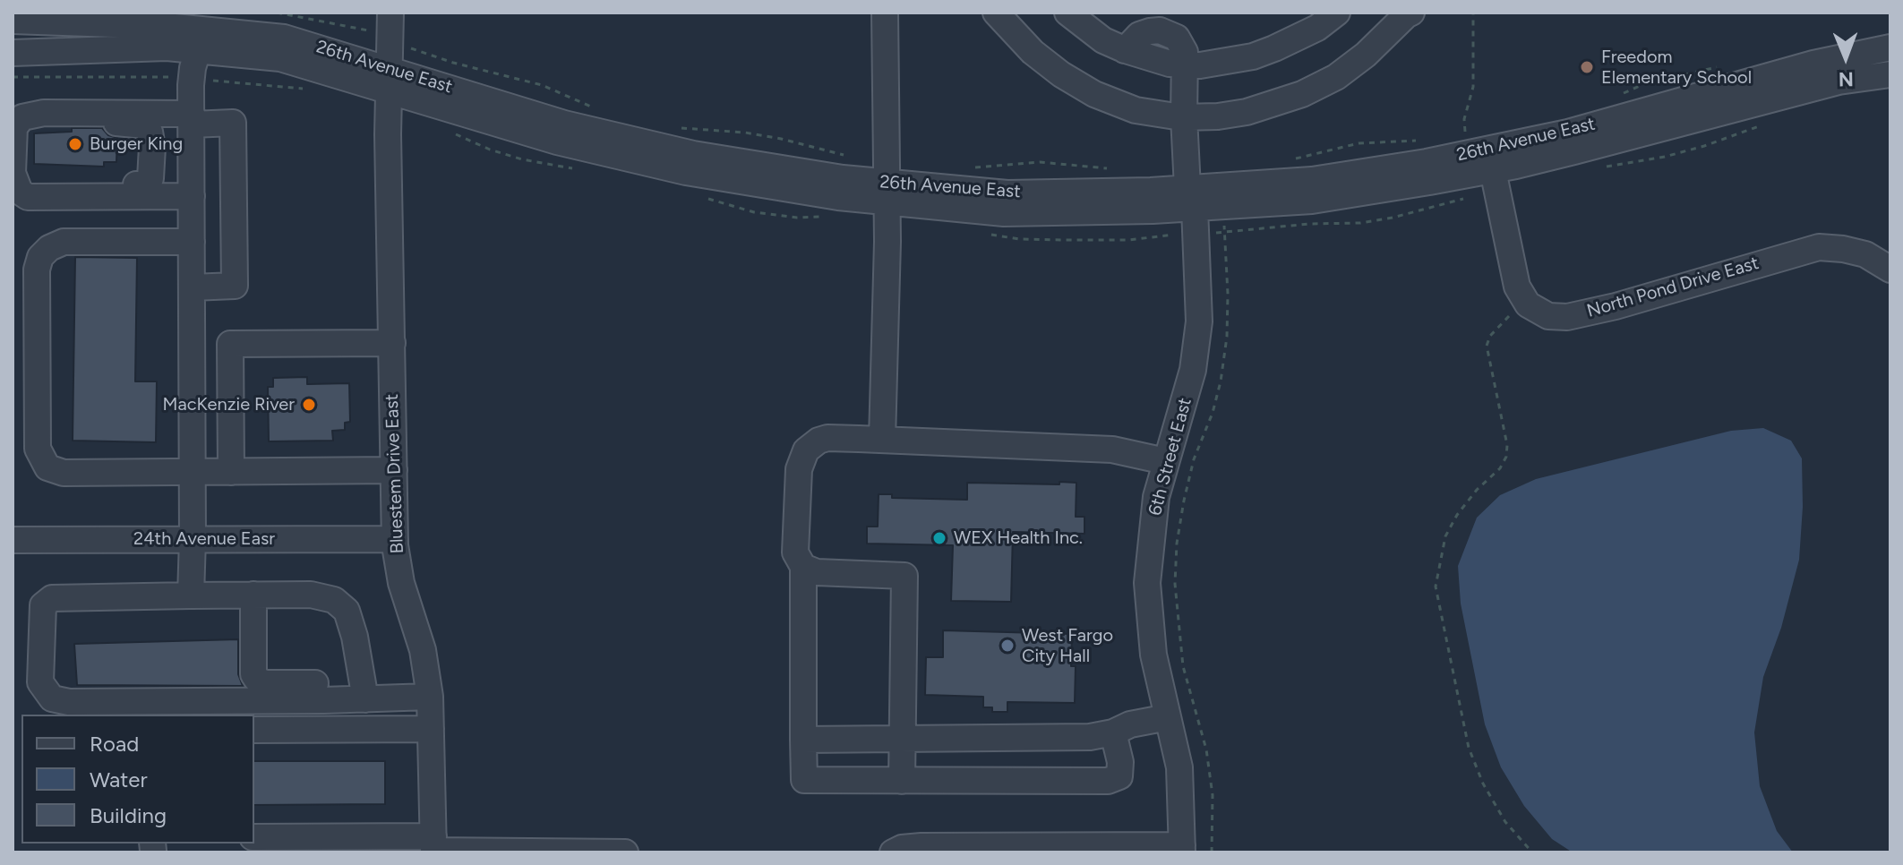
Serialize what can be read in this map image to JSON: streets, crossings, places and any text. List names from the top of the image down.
{
  "streets": {
    "street": [
      "26th Avenue East",
      "North Pond Drive East",
      "6th Street East",
      "Bluestem Drive East",
      "24th Avenue Easr"
    ]
  },
  "crossings": [
    ["26th Avenue East", "North Pond Drive East"],
    ["26th Avenue East", "6th Street East"],
    ["26th Avenue East", "Bluestem Drive East"],
    ["Bluestem Drive East", "24th Avenue Easr"]
  ],
  "places": [
    "Freedom Elementary School",
    "Burger King",
    "MacKenzie River",
    "WEX Health Inc.",
    "West Fargo City Hall"
  ],
  "legend": ["Road", "Water", "Building"],
  "north": "bottom"
}
